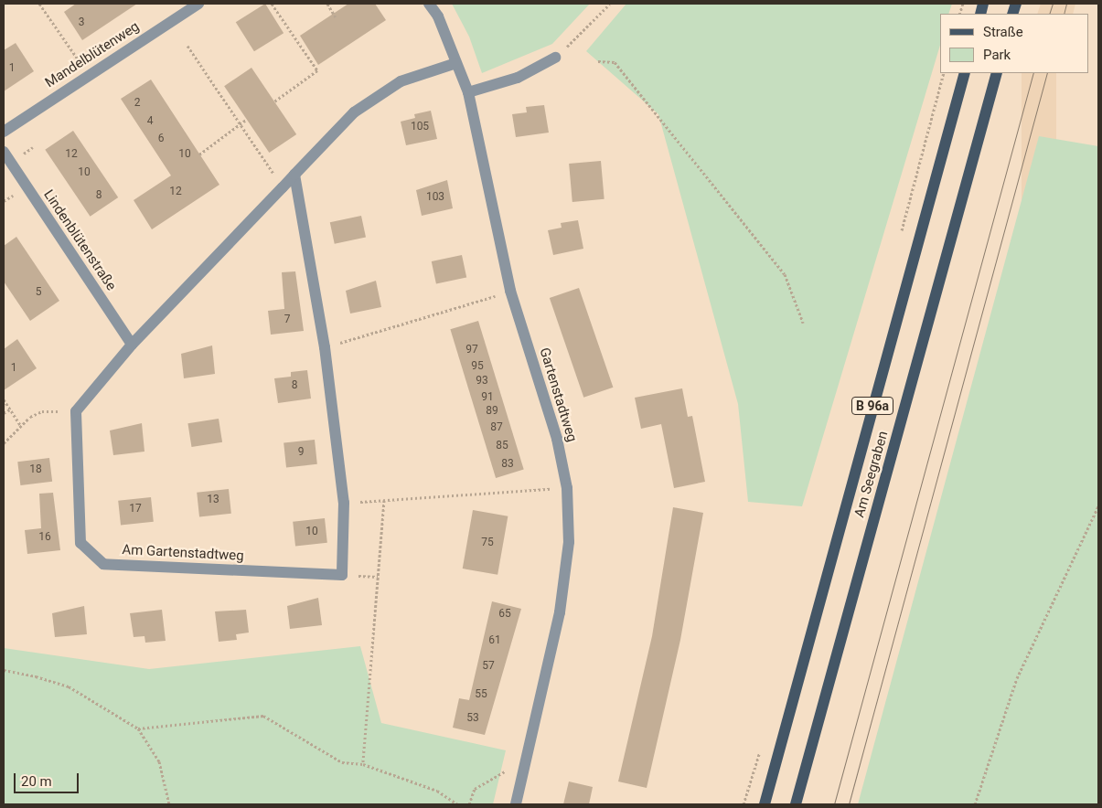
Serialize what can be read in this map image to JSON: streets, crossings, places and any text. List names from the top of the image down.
{
  "streets": {
    "main road": ["B 96a", "Am Seegraben"],
    "street": [
      "Mandelblütenweg",
      "Lindenblütenstraße",
      "Gartenstadtweg",
      "Am Gartenstadtweg"
    ]
  },
  "house_numbers": [
    "3",
    "1",
    "2",
    "4",
    "105",
    "6",
    "12",
    "10",
    "10",
    "12",
    "8",
    "103",
    "5",
    "7",
    "97",
    "95",
    "1",
    "93",
    "8",
    "91",
    "89",
    "87",
    "85",
    "9",
    "83",
    "18",
    "13",
    "17",
    "10",
    "16",
    "75",
    "65",
    "61",
    "57",
    "55",
    "53"
  ],
  "legend": ["Straße", "Park"],
  "scale_bar": "20 m"
}
